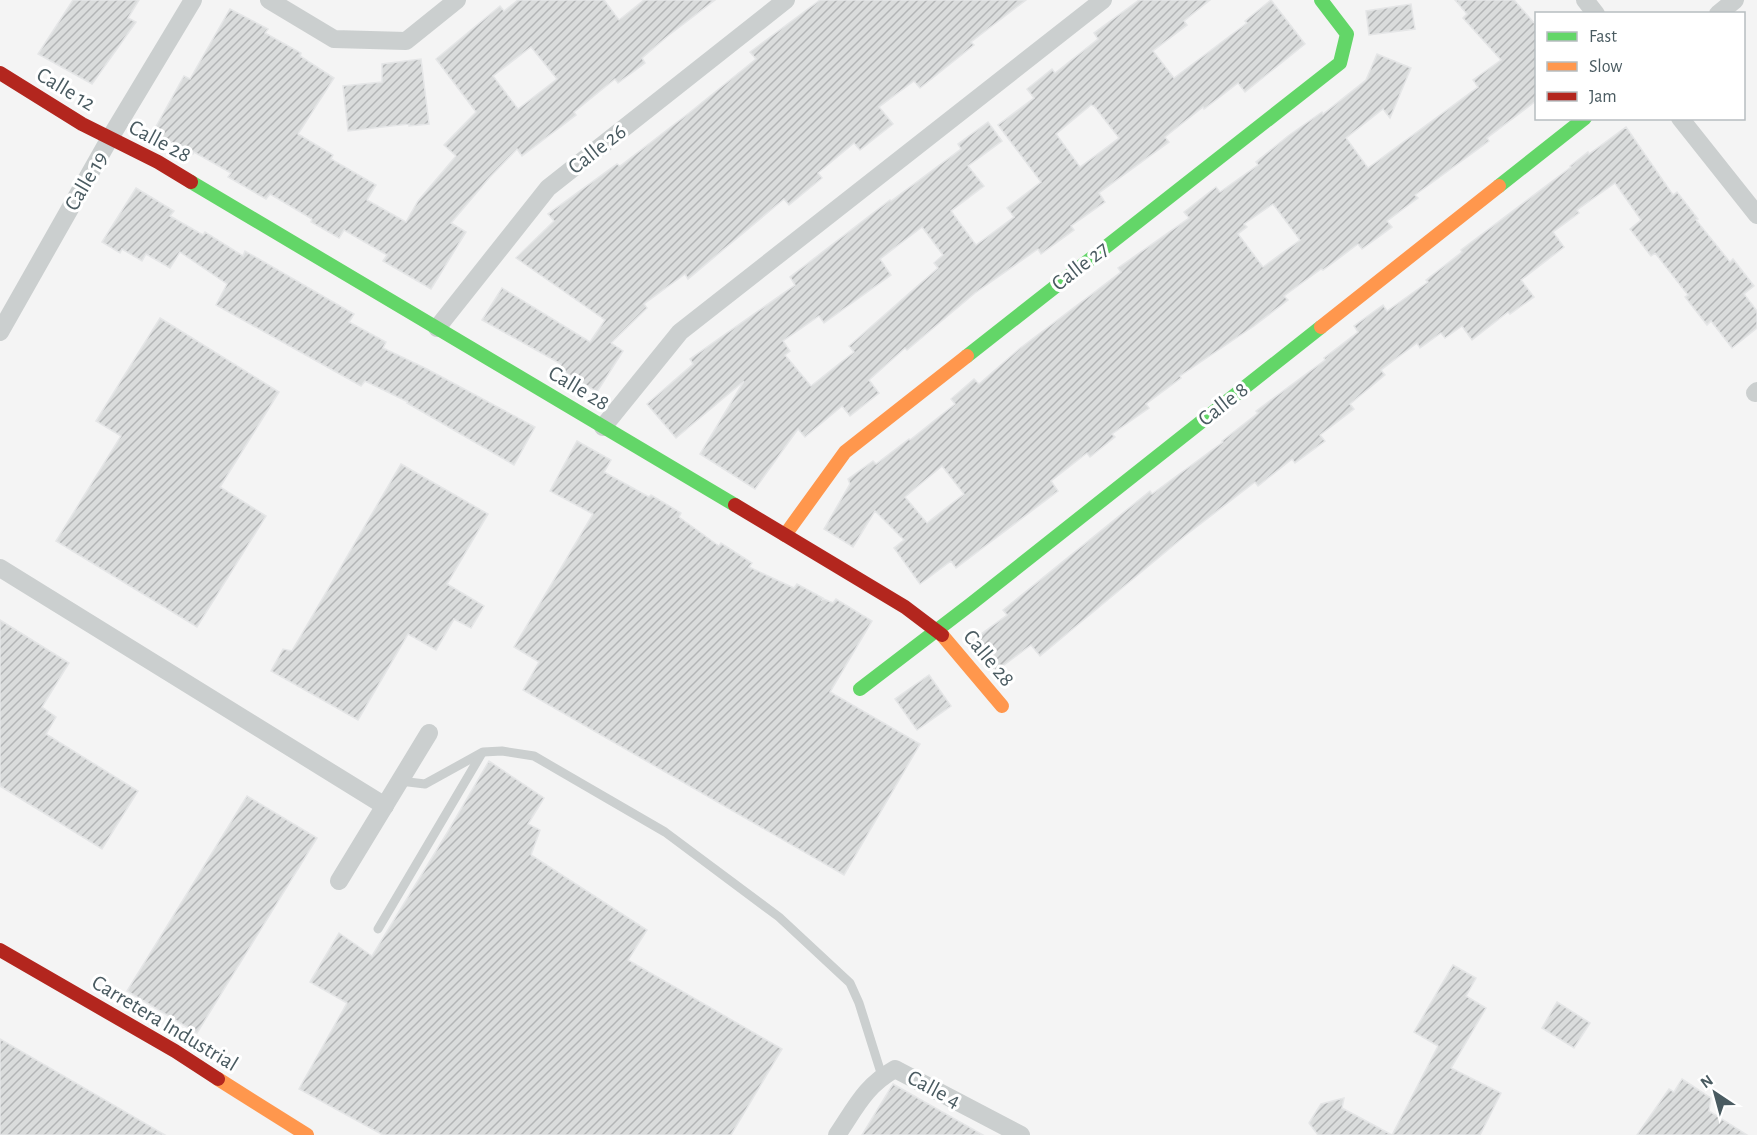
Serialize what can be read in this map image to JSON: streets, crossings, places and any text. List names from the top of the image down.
{
  "streets": {
    "street": [
      "Calle 12",
      "Calle 28",
      "Calle 26",
      "Calle 19",
      "Calle 27",
      "Calle 8",
      "Carretera Industrial",
      "Calle 4"
    ]
  },
  "crossings": [
    ["Calle 12", "Calle 28"],
    ["Calle 12", "Calle 19"],
    ["Calle 28", "Calle 26"],
    ["Calle 28", "Calle 19"],
    ["Calle 28", "Calle 27"],
    ["Calle 28", "Calle 8"]
  ],
  "legend": ["Fast", "Slow", "Jam"],
  "north": "top left"
}
